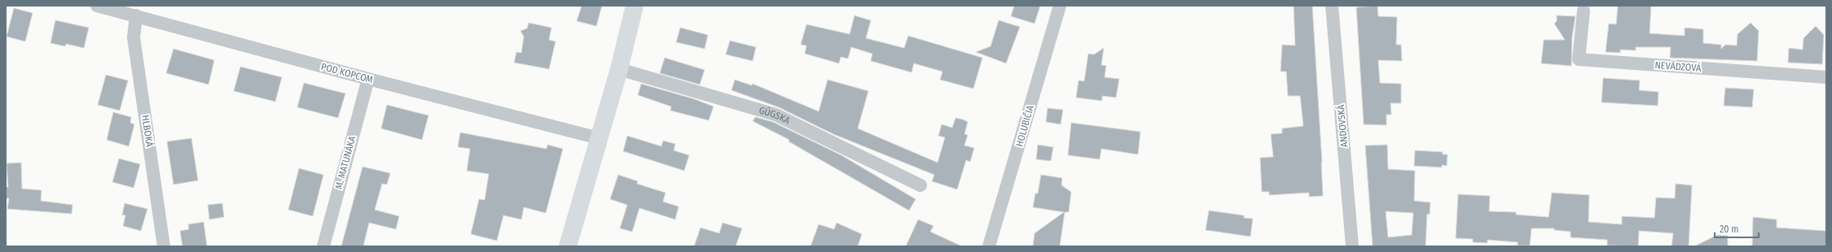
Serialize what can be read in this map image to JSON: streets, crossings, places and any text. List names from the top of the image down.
{
  "streets": {
    "street": [
      "NEVÄDZOVÁ",
      "POD KOPCOM",
      "GÚGSKA",
      "HOLUBIČIA",
      "ANDOVSKÁ",
      "HLBOKÁ",
      "M. MATUNÁKA"
    ]
  },
  "crossings": [
    ["POD KOPCOM", "HLBOKÁ"],
    ["POD KOPCOM", "M. MATUNÁKA"]
  ],
  "scale_bar": "20 m"
}
